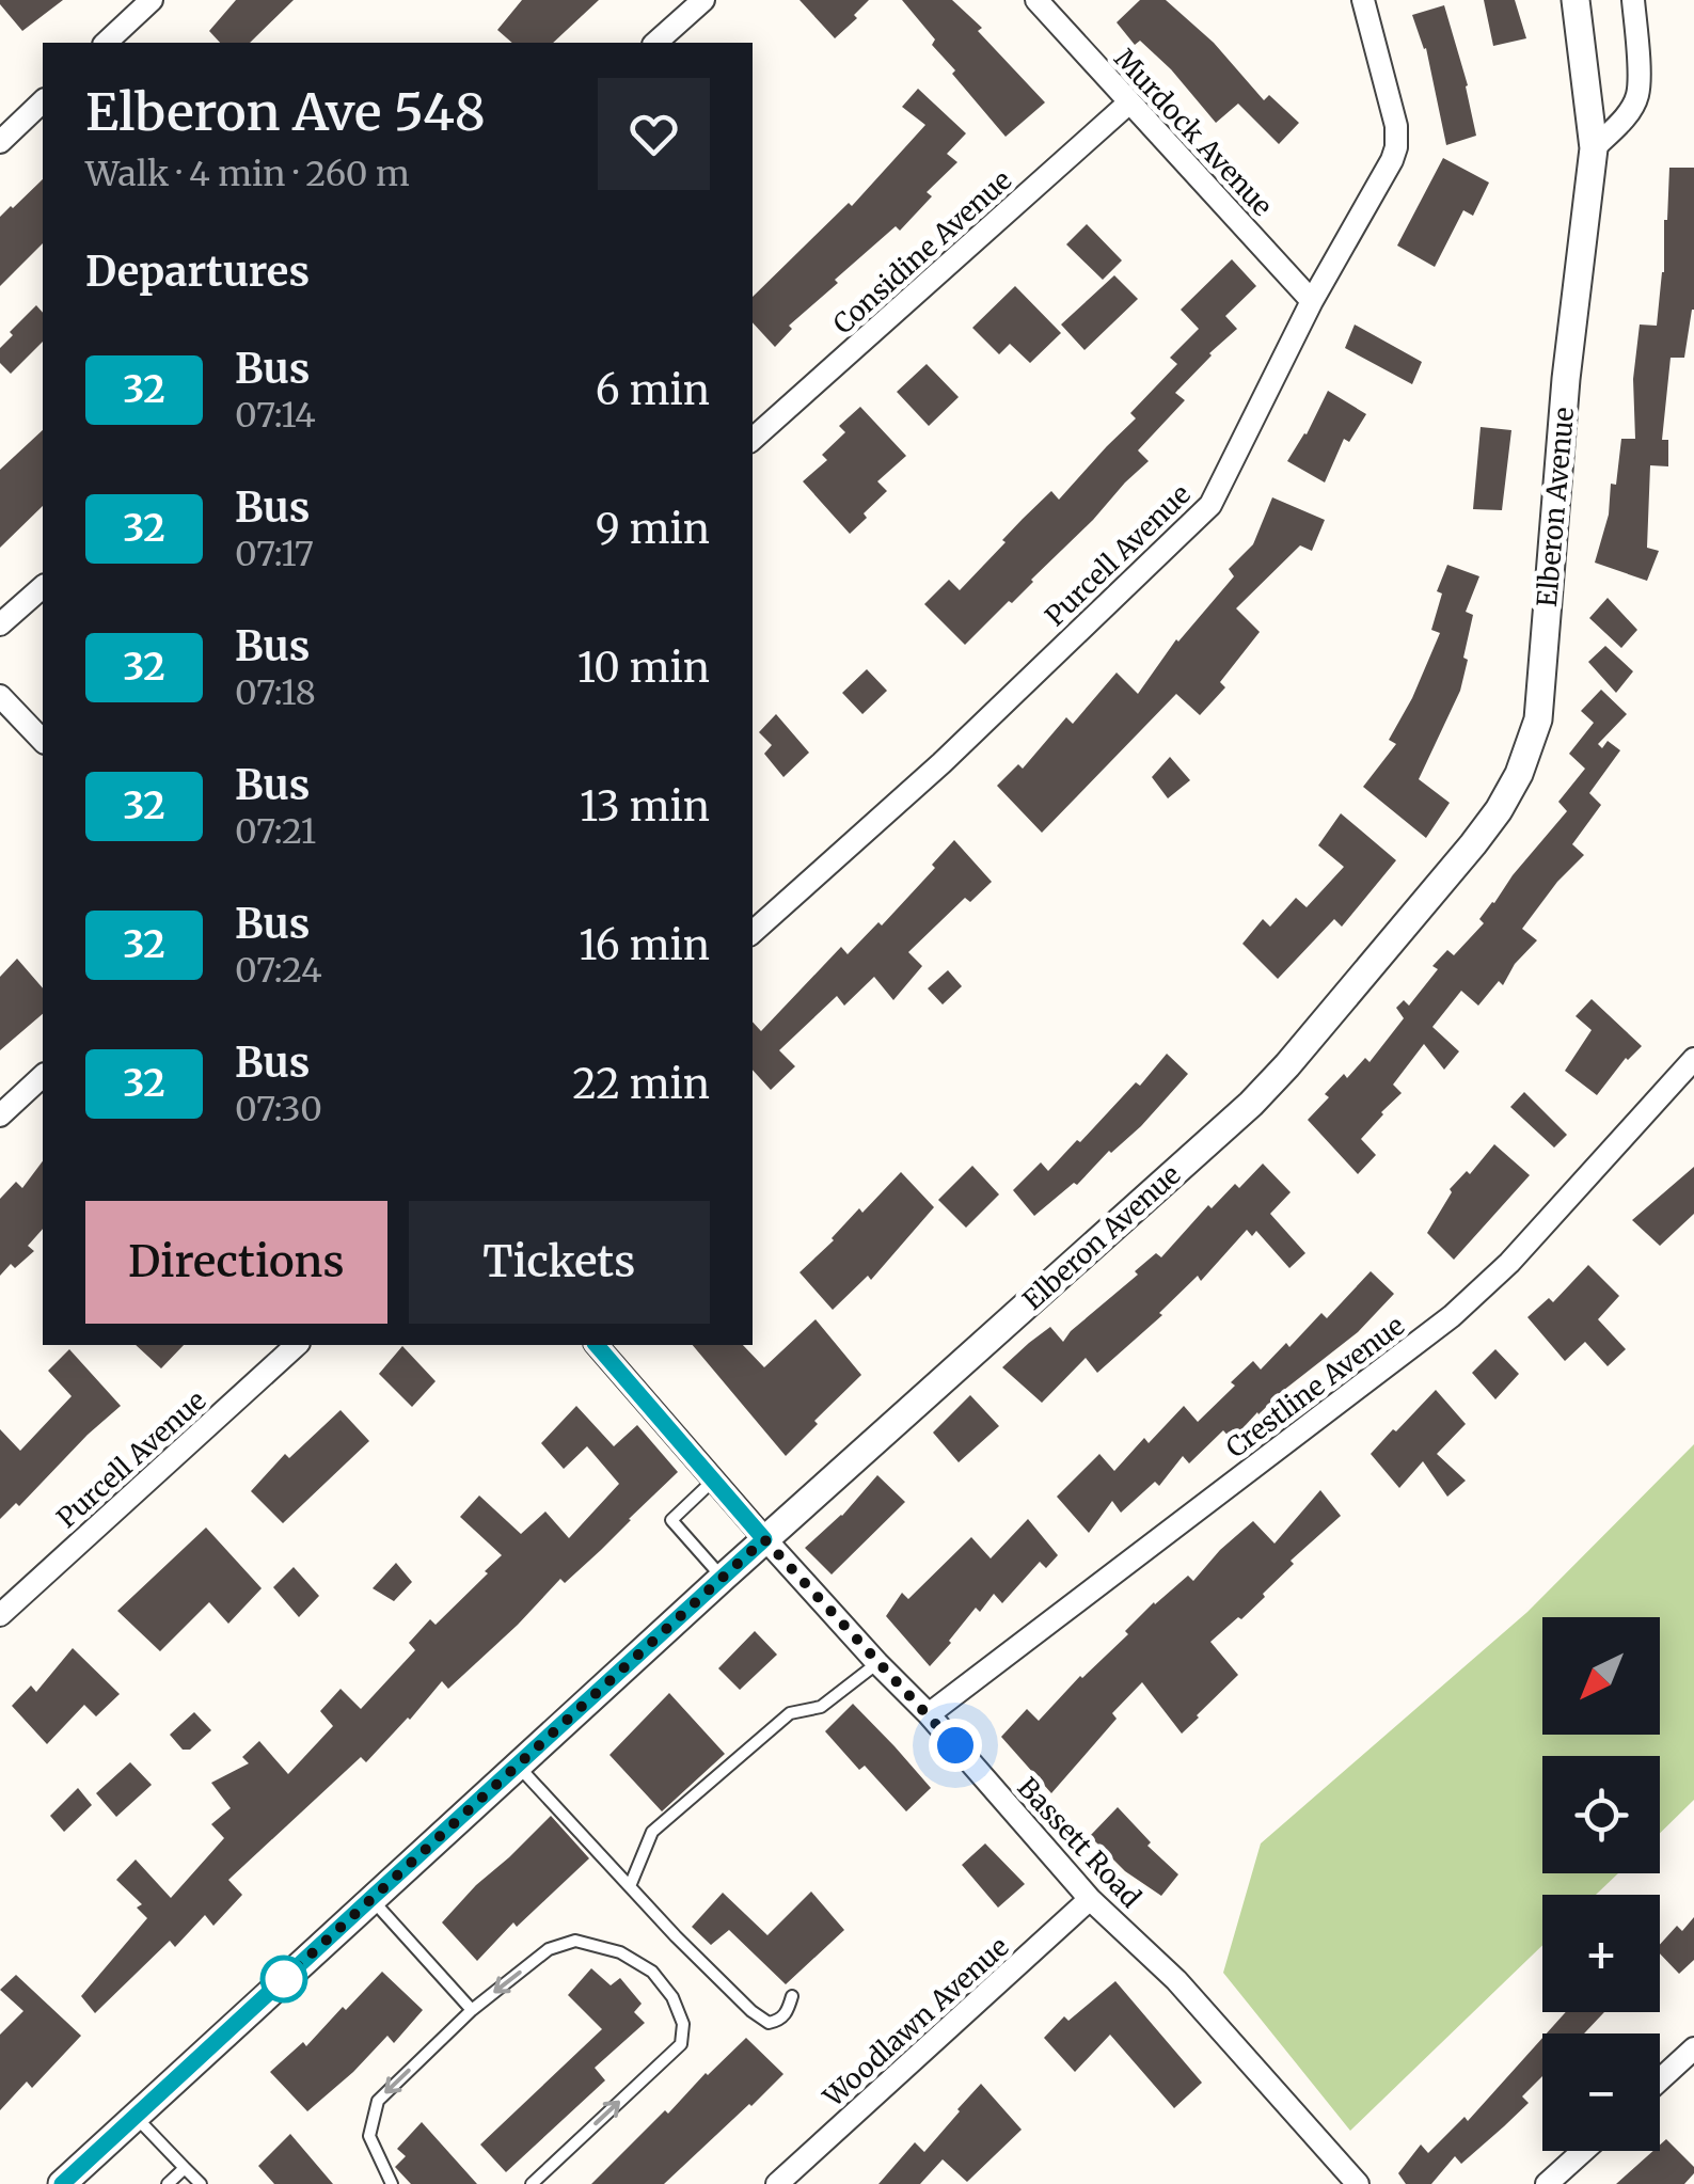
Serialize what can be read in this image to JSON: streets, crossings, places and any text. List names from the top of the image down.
{
  "streets": {
    "street": [
      "Murdock Avenue",
      "Considine Avenue",
      "Elberon Avenue",
      "Purcell Avenue",
      "Crestline Avenue",
      "Bassett Road",
      "Woodlawn Avenue"
    ]
  },
  "crossings": [
    ["Murdock Avenue", "Considine Avenue"],
    ["Murdock Avenue", "Purcell Avenue"],
    ["Elberon Avenue", "Bassett Road"],
    ["Crestline Avenue", "Bassett Road"],
    ["Bassett Road", "Woodlawn Avenue"]
  ],
  "lines": ["bus line 32"],
  "north": "bottom left",
  "page": {
    "heading": [
      ["Elberon Ave 548", "Walk · 4 min · 260 m"],
      "Departures"
    ],
    "list": [
      {
        "mark": "32",
        "name": "Bus",
        "note": "07:14",
        "value": "6 min"
      },
      {
        "mark": "32",
        "name": "Bus",
        "note": "07:17",
        "value": "9 min"
      },
      {
        "mark": "32",
        "name": "Bus",
        "note": "07:18",
        "value": "10 min"
      },
      {
        "mark": "32",
        "name": "Bus",
        "note": "07:21",
        "value": "13 min"
      },
      {
        "mark": "32",
        "name": "Bus",
        "note": "07:24",
        "value": "16 min"
      },
      {
        "mark": "32",
        "name": "Bus",
        "note": "07:30",
        "value": "22 min"
      }
    ],
    "buttons": ["Directions", "Tickets"],
    "map_buttons": ["+", "−"]
  }
}
